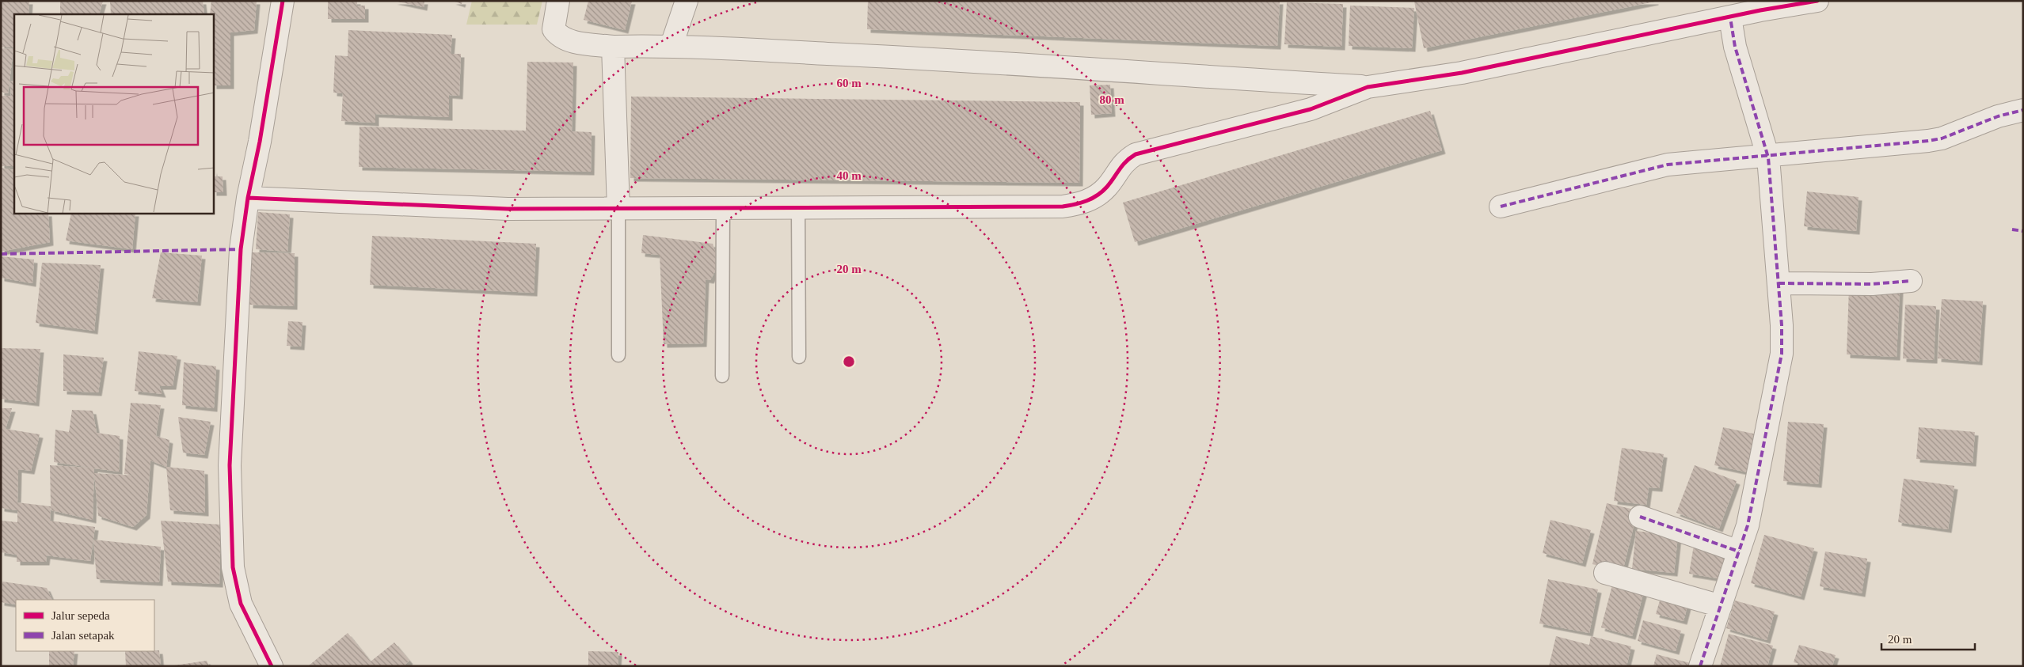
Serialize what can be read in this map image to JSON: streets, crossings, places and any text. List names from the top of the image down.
{
  "legend": ["Jalur sepeda", "Jalan setapak"],
  "scale_bar": "20 m",
  "rings": [
    "60 m",
    "80 m",
    "40 m",
    "20 m"
  ]
}
